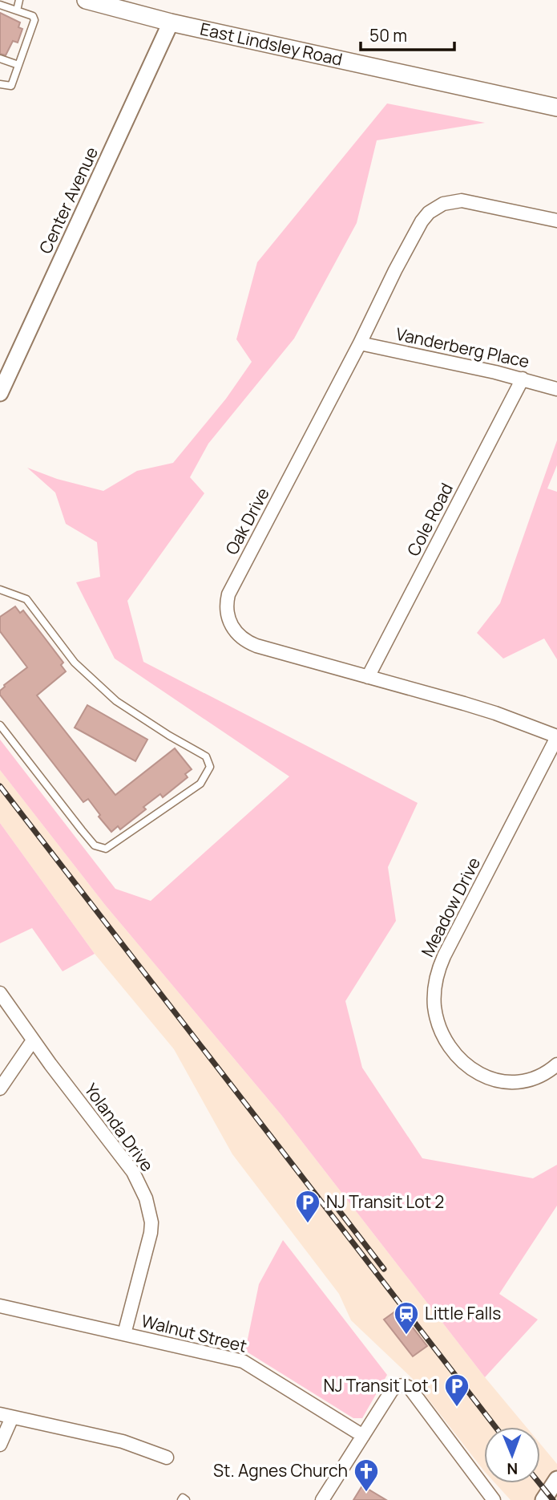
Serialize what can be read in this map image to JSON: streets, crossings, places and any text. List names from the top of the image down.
{
  "streets": {
    "main road": ["East Lindsley Road"],
    "street": [
      "Center Avenue",
      "Vanderberg Place",
      "Cole Road",
      "Oak Drive",
      "Meadow Drive",
      "Yolanda Drive",
      "Walnut Street"
    ]
  },
  "crossings": [
    ["East Lindsley Road", "Center Avenue"],
    ["Vanderberg Place", "Cole Road"],
    ["Vanderberg Place", "Oak Drive"],
    ["Cole Road", "Oak Drive"],
    ["Oak Drive", "Meadow Drive"],
    ["Yolanda Drive", "Walnut Street"]
  ],
  "places": {
    "parking": ["NJ Transit Lot 2", "NJ Transit Lot 1"],
    "station": ["Little Falls"],
    "church": ["St. Agnes Church"]
  },
  "scale_bar": "50 m",
  "north": "bottom"
}
